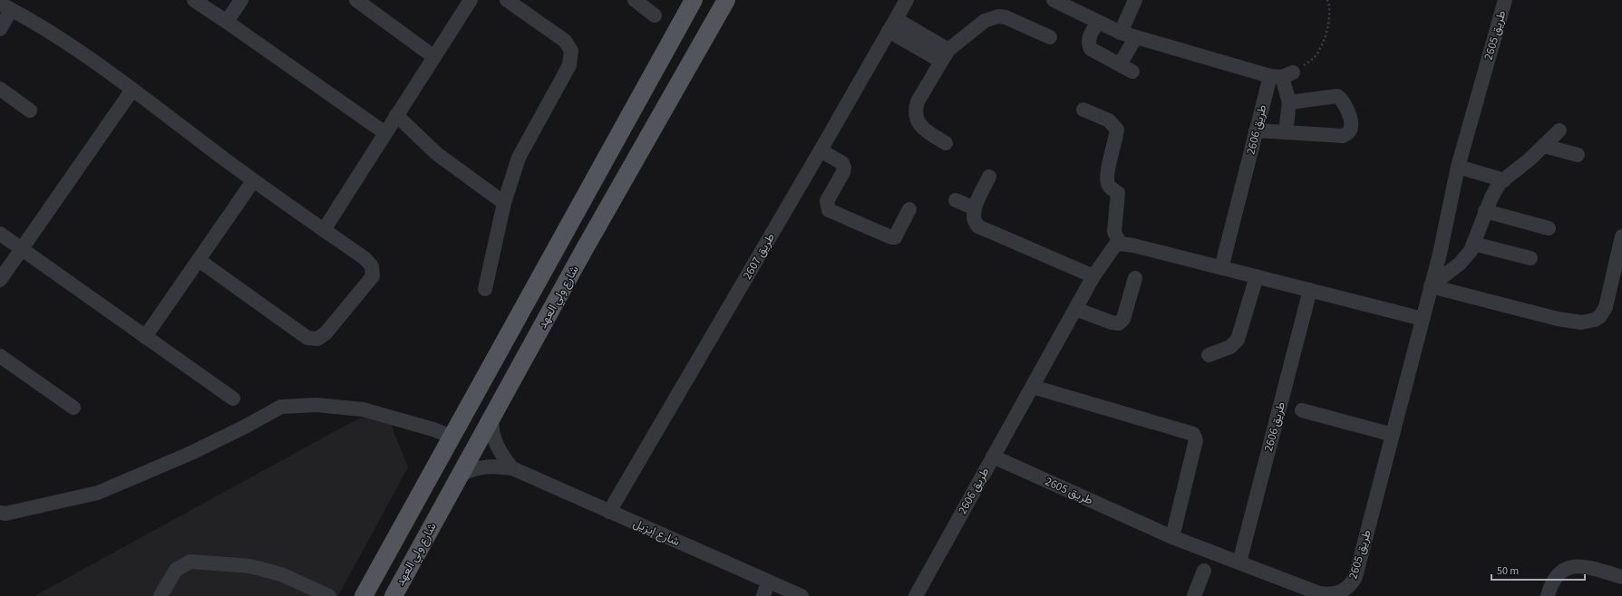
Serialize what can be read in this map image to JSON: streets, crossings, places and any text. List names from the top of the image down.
{
  "streets": {
    "main road": ["شارع ولي العهد"],
    "street": [
      "طريق 2605",
      "طريق 2606",
      "طريق 2607",
      "شارع إيزيل"
    ]
  },
  "crossings": [
    ["طريق 2605", "طريق 2606"],
    ["طريق 2607", "شارع إيزيل"],
    ["شارع ولي العهد", "شارع إيزيل"]
  ],
  "scale_bar": "50 m"
}
